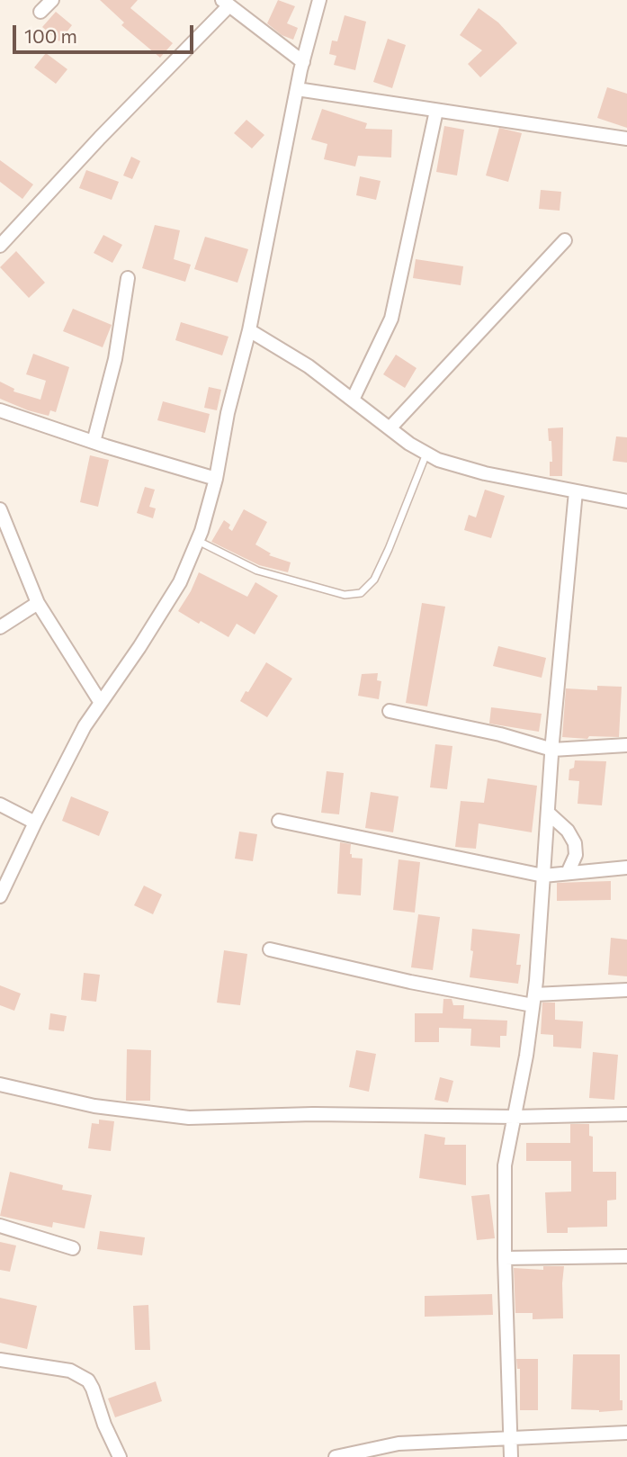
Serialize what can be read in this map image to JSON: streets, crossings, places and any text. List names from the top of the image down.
{
  "scale_bar": "100 m"
}
